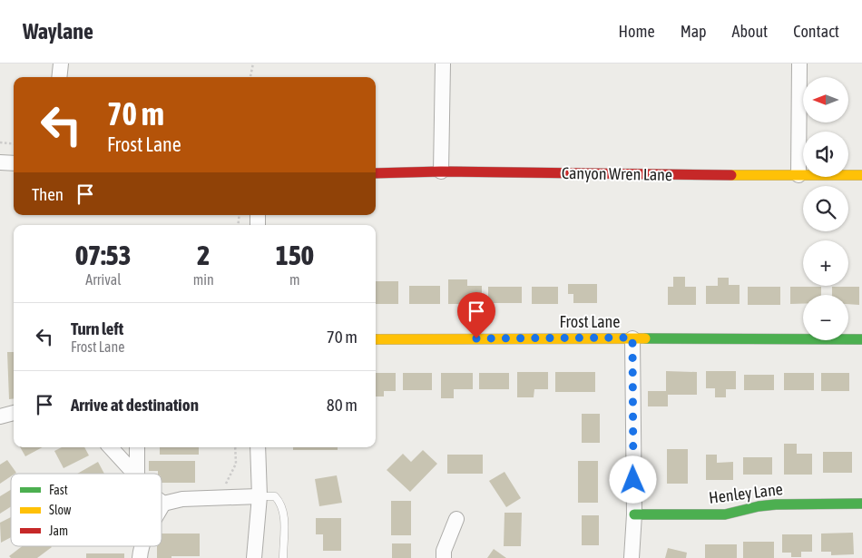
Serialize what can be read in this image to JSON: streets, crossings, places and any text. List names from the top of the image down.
{
  "streets": {
    "street": ["Canyon Wren Lane", "Frost Lane", "Henley Lane"]
  },
  "legend": ["Fast", "Slow", "Jam"],
  "north": "left",
  "page": {
    "header": "Waylane",
    "nav": [
      "Home",
      "Map",
      "About",
      "Contact"
    ],
    "map_buttons": ["+", "−"],
    "turn": ["70 m", "Frost Lane"],
    "then": "Then",
    "eta": [
      "07:53",
      "Arrival",
      "2",
      "min",
      "150",
      "m"
    ],
    "list": [
      {
        "name": "Turn left",
        "note": "Frost Lane",
        "value": "70 m"
      },
      {
        "name": "Arrive at destination",
        "value": "80 m"
      }
    ]
  }
}
